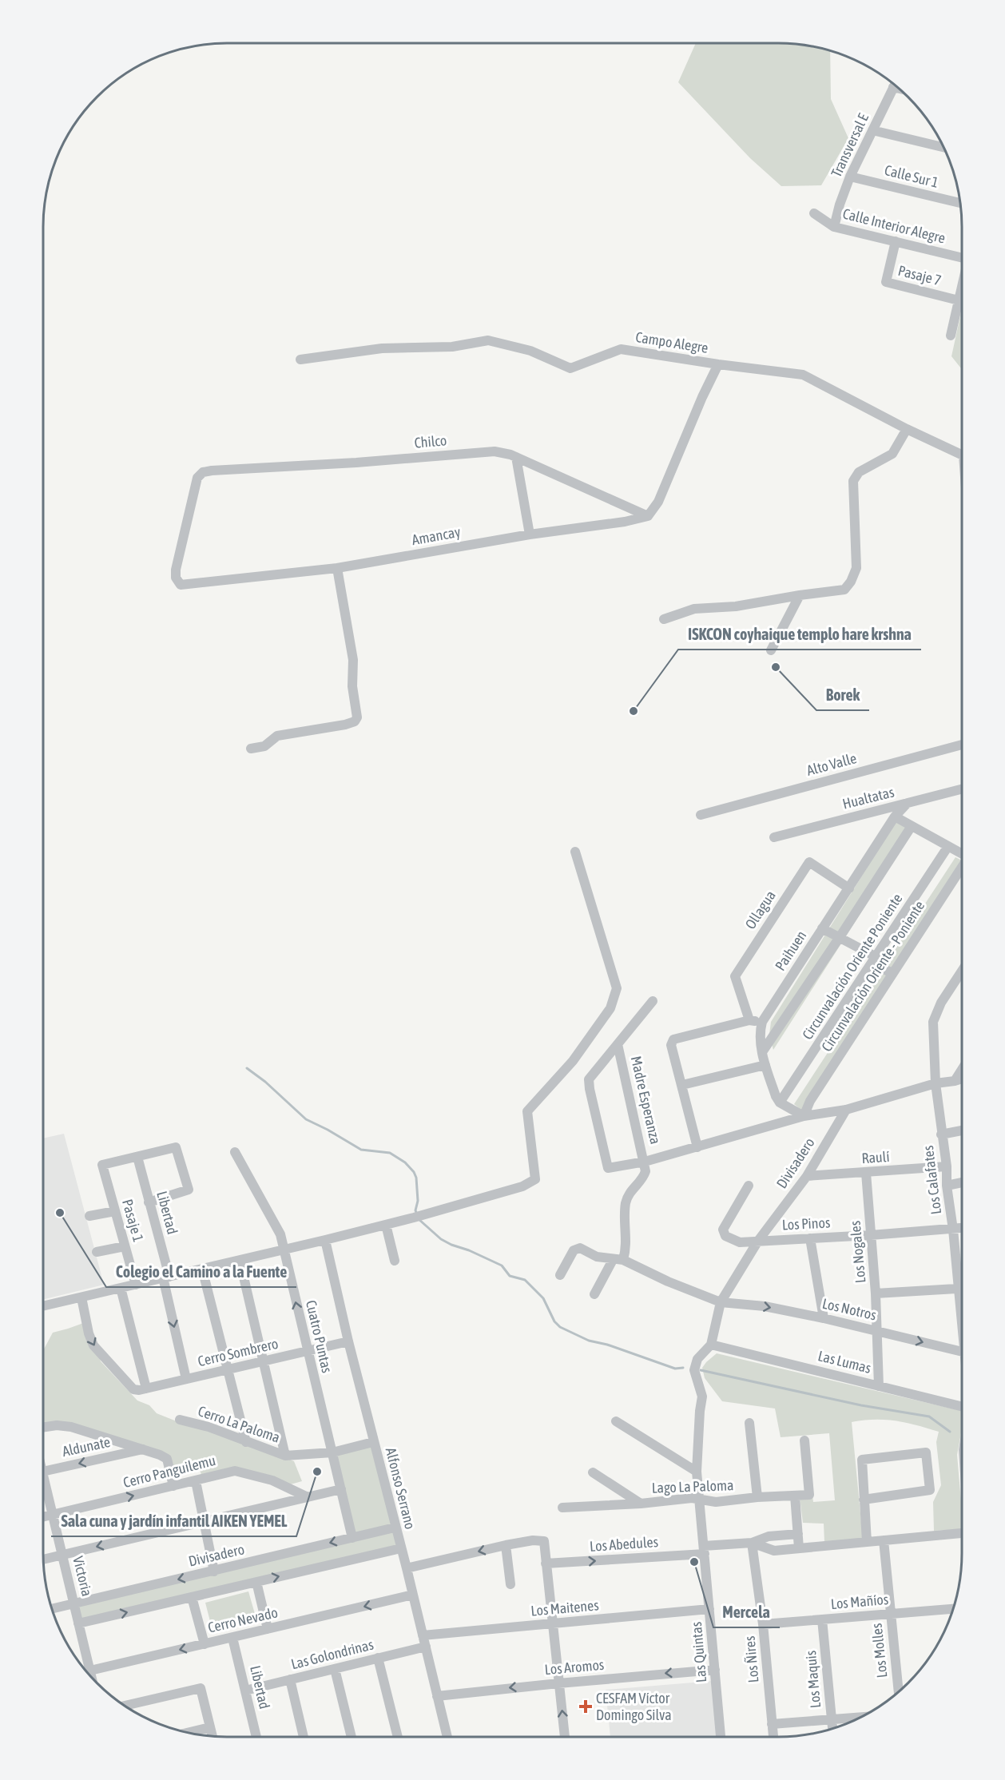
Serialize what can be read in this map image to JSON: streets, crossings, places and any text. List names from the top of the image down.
{
  "streets": {
    "street": [
      "Transversal E",
      "Calle Sur 1",
      "Calle Interior Alegre",
      "Pasaje 7",
      "Campo Alegre",
      "Chilco",
      "Amancay",
      "Alto Valle",
      "Hualtatas",
      "Ollagua",
      "Paihuen",
      "Circunvalación Oriente Poniente",
      "Circunvalación Oriente - Poniente",
      "Madre Esperanza",
      "Raulí",
      "Divisadero",
      "Los Calafates",
      "Libertad",
      "Pasaje 1",
      "Los Pinos",
      "Los Nogales",
      "Los Notros",
      "Cuatro Puntas",
      "Cerro Sombrero",
      "Las Lumas",
      "Cerro La Paloma",
      "Aldunate",
      "Cerro Panguilemu",
      "Lago La Paloma",
      "Alfonso Serrano",
      "Los Abedules",
      "Victoria",
      "Los Mañíos",
      "Los Maitenes",
      "Cerro Nevado",
      "Los Molles",
      "Las Quintas",
      "Las Golondrinas",
      "Los Ñires",
      "Los Aromos",
      "Los Maquis"
    ]
  },
  "crossings": [
    ["Transversal E", "Calle Sur 1"],
    ["Transversal E", "Calle Interior Alegre"],
    ["Calle Interior Alegre", "Pasaje 7"],
    ["Chilco", "Amancay"],
    ["Hualtatas", "Paihuen"],
    ["Ollagua", "Paihuen"],
    ["Paihuen", "Circunvalación Oriente Poniente"],
    ["Raulí", "Divisadero"],
    ["Raulí", "Los Calafates"],
    ["Raulí", "Los Nogales"],
    ["Divisadero", "Los Pinos"],
    ["Divisadero", "Los Notros"],
    ["Divisadero", "Cuatro Puntas"],
    ["Divisadero", "Las Lumas"],
    ["Divisadero", "Alfonso Serrano"],
    ["Divisadero", "Victoria"],
    ["Divisadero", "Las Quintas"],
    ["Los Calafates", "Los Pinos"],
    ["Libertad", "Pasaje 1"],
    ["Libertad", "Cerro Sombrero"],
    ["Libertad", "Cerro Nevado"],
    ["Libertad", "Las Golondrinas"],
    ["Los Pinos", "Los Nogales"],
    ["Los Nogales", "Los Notros"],
    ["Los Nogales", "Las Lumas"],
    ["Cuatro Puntas", "Cerro Sombrero"],
    ["Cuatro Puntas", "Cerro La Paloma"],
    ["Cerro Sombrero", "Alfonso Serrano"],
    ["Las Lumas", "Las Quintas"],
    ["Cerro La Paloma", "Alfonso Serrano"],
    ["Cerro Panguilemu", "Victoria"],
    ["Lago La Paloma", "Las Quintas"],
    ["Alfonso Serrano", "Los Maitenes"],
    ["Alfonso Serrano", "Cerro Nevado"],
    ["Alfonso Serrano", "Las Golondrinas"],
    ["Alfonso Serrano", "Los Aromos"],
    ["Los Abedules", "Las Quintas"],
    ["Victoria", "Cerro Nevado"],
    ["Los Mañíos", "Los Molles"],
    ["Los Mañíos", "Los Ñires"],
    ["Los Mañíos", "Los Maquis"],
    ["Los Maitenes", "Las Quintas"],
    ["Las Quintas", "Los Aromos"]
  ],
  "one_way": ["Los Abedules", "Los Aromos"],
  "places": {
    "other": [
      "Borek",
      "ISKCON coyhaique templo hare krshna",
      "Colegio el Camino a la Fuente",
      "Sala cuna y jardín infantil AIKEN YEMEL",
      "Mercela"
    ],
    "health": ["CESFAM Víctor Domingo Silva"]
  }
}
